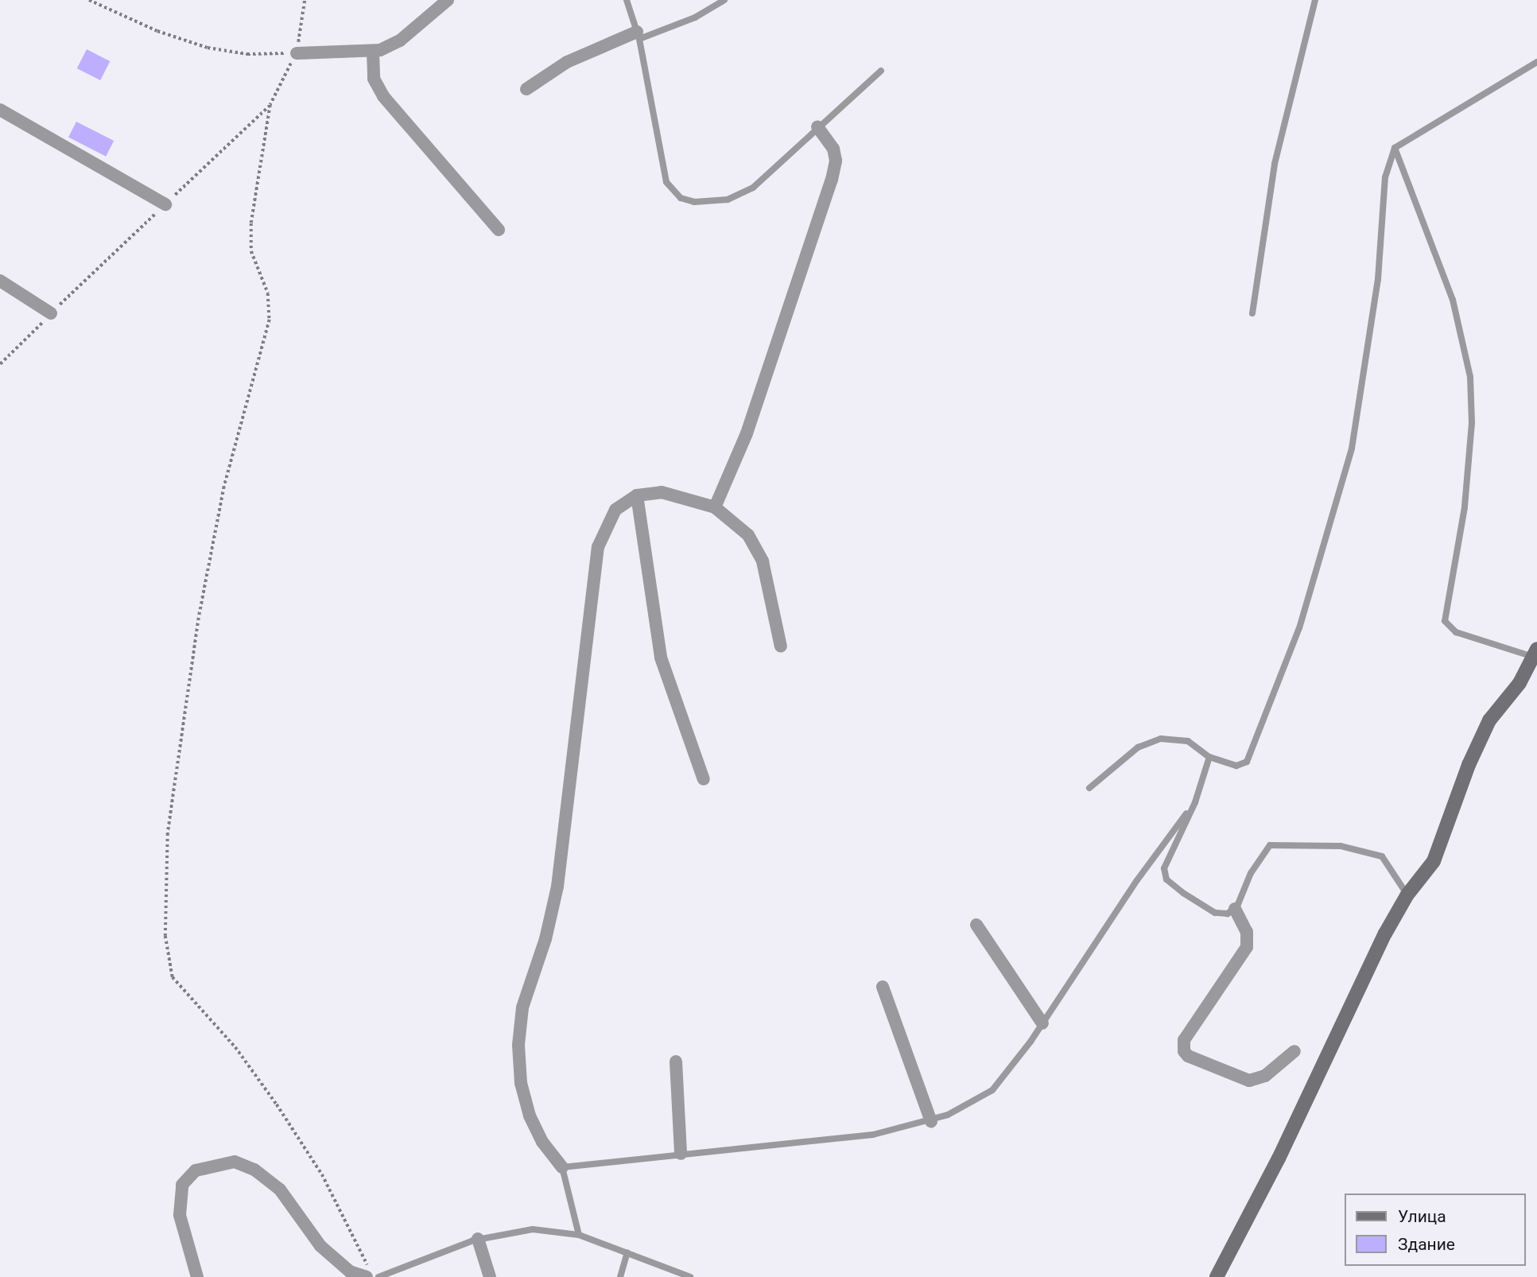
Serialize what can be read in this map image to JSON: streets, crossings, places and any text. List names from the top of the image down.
{
  "legend": ["Улица", "Здание"]
}
